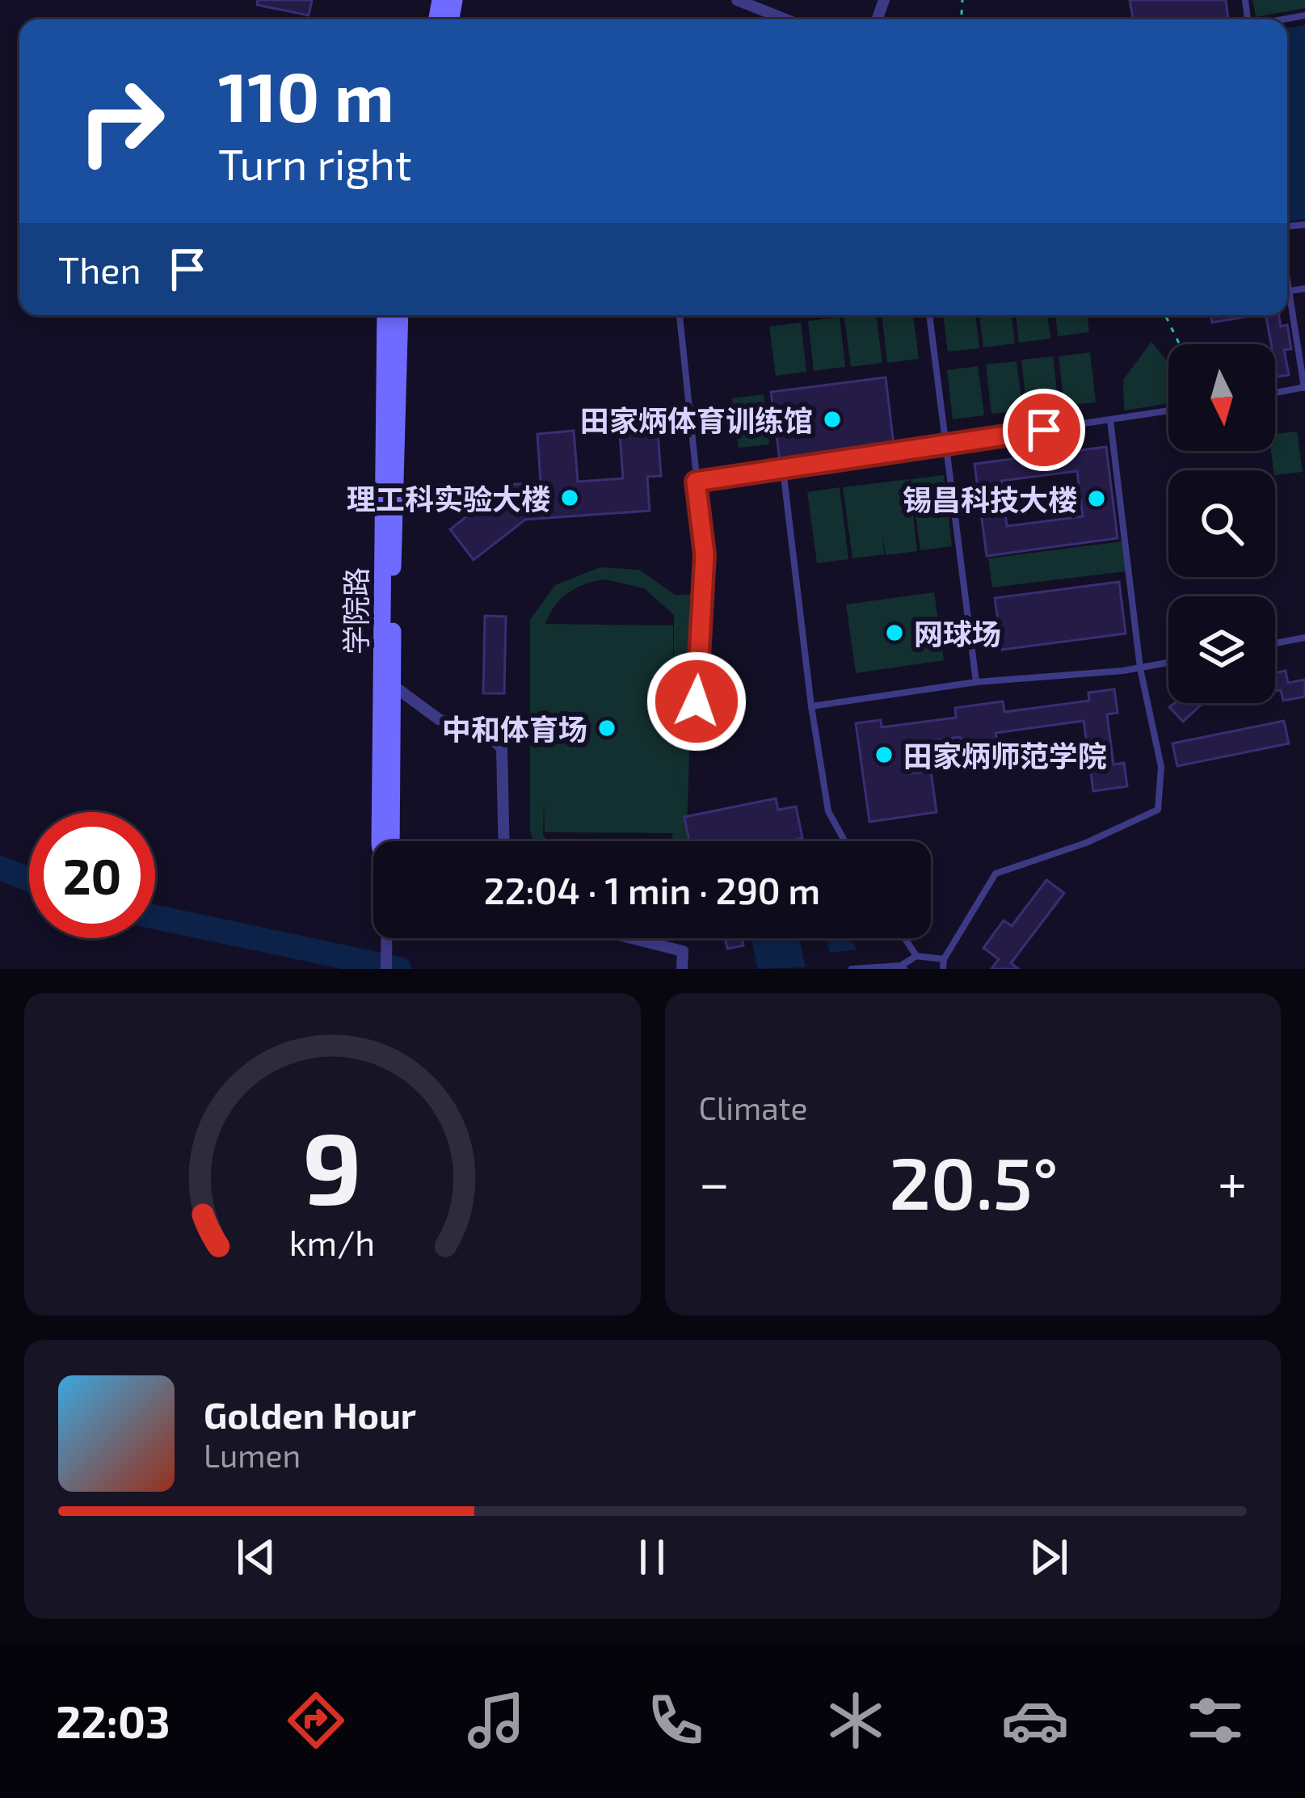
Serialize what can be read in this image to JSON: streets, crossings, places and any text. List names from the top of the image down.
{
  "streets": {
    "street": ["学院路"]
  },
  "places": [
    "田家炳体育训练馆",
    "理工科实验大楼",
    "锡昌科技大楼",
    "网球场",
    "中和体育场",
    "田家炳师范学院"
  ],
  "north": "bottom",
  "page": {
    "turn": ["110 m", "Turn right"],
    "then": "Then",
    "limit": "20",
    "trip": "22:04 · 1 min · 290 m",
    "tile": "Climate",
    "heat": ["−", "20.5°", "+"],
    "song": ["Golden Hour", "Lumen"],
    "tabs": "22:03",
    "gauge": ["9", "km/h"]
  }
}
